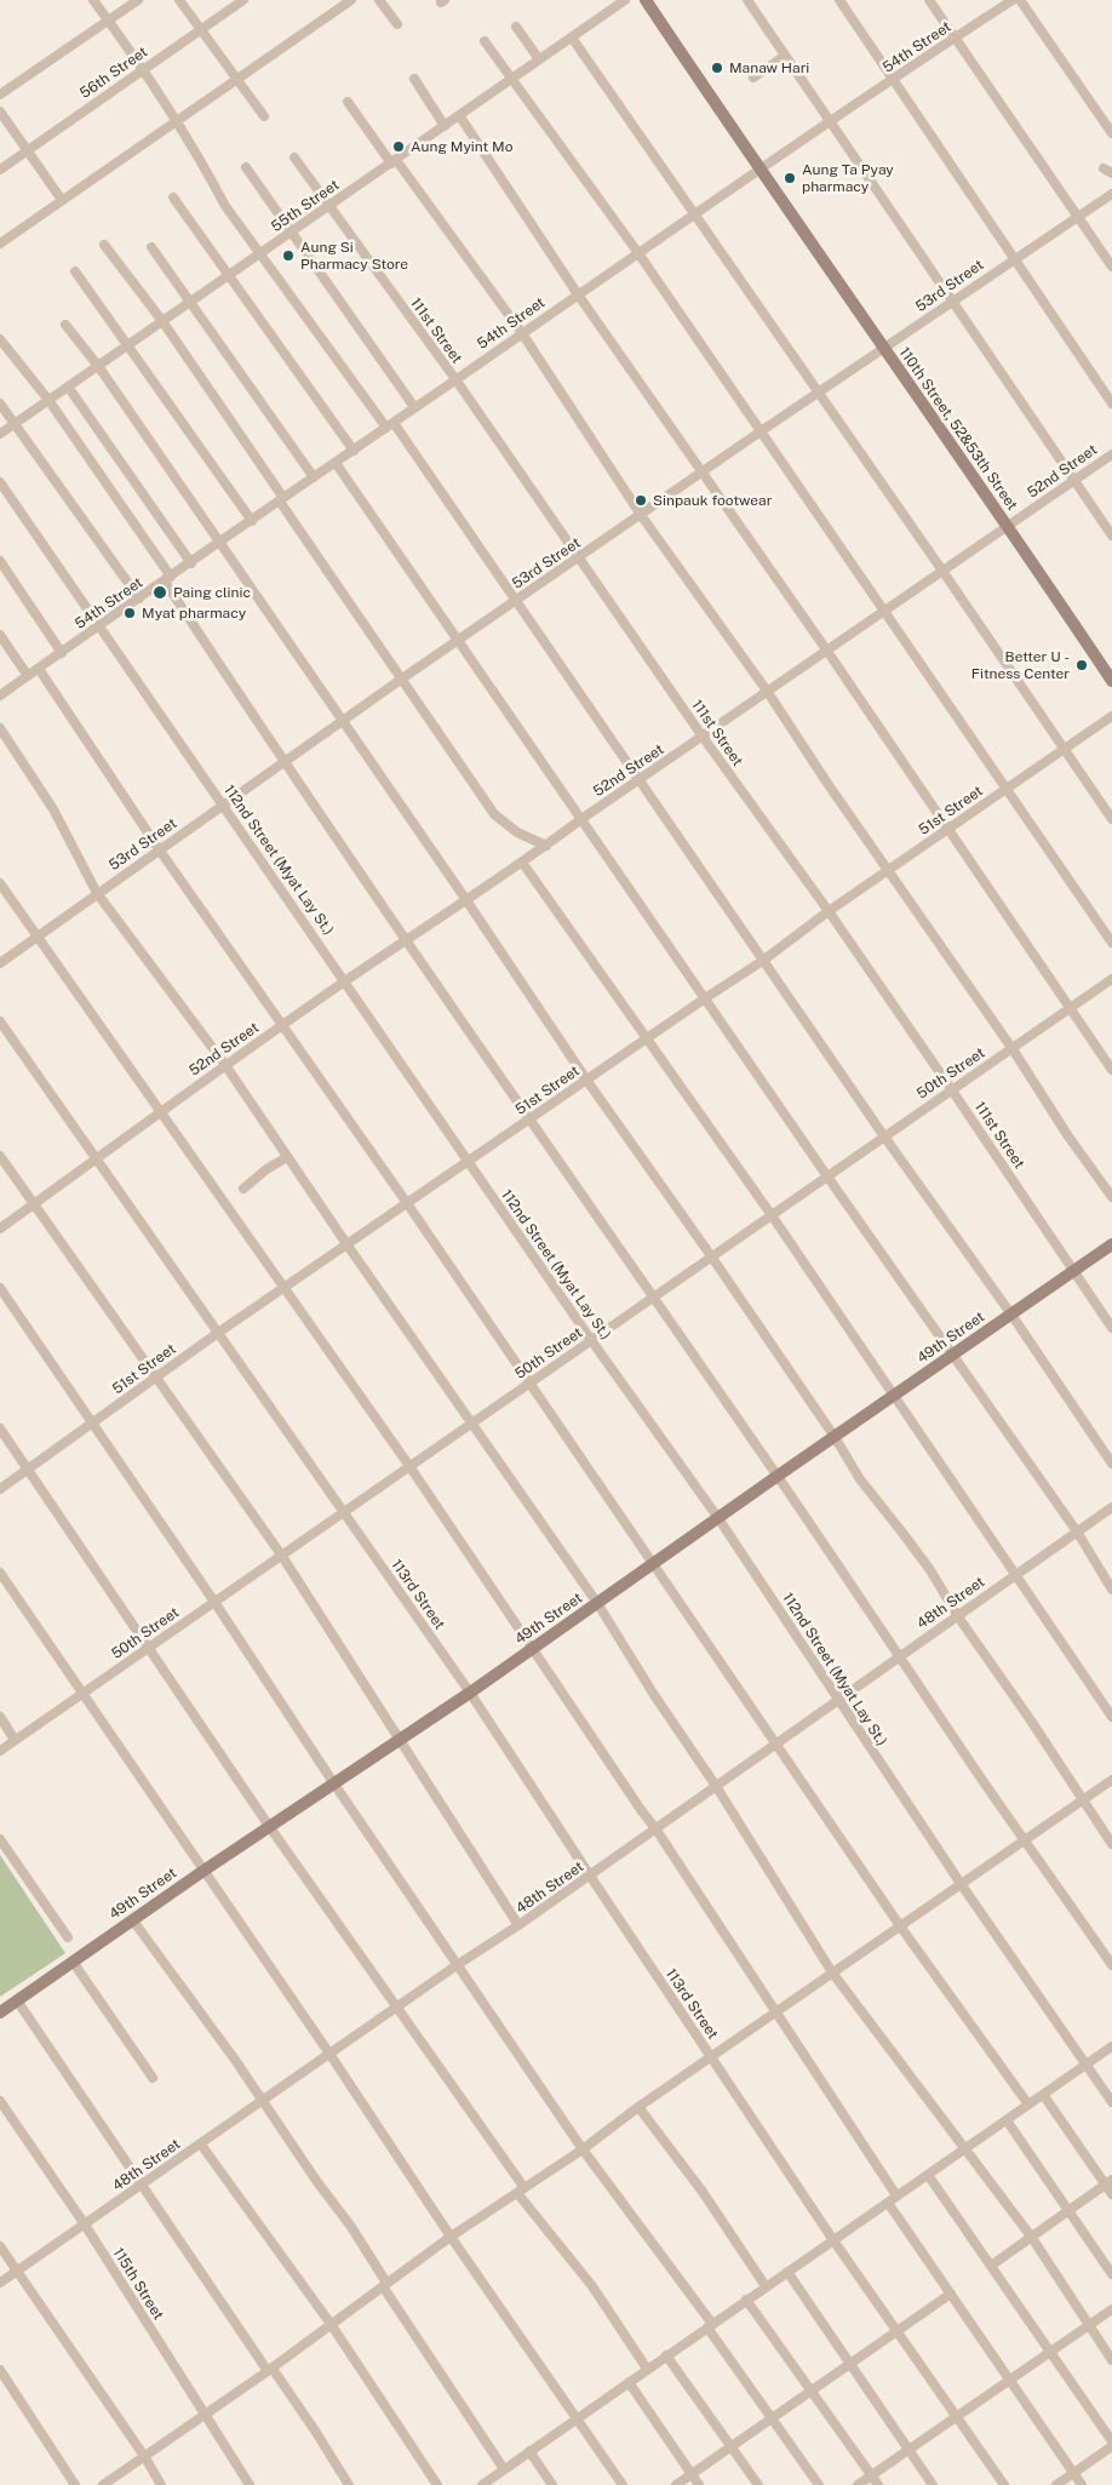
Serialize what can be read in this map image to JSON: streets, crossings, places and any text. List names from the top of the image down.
{
  "streets": {
    "main road": ["110th Street, 52&53th Street", "49th Street"],
    "street": [
      "54th Street",
      "56th Street",
      "55th Street",
      "53rd Street",
      "111st Street",
      "52nd Street",
      "51st Street",
      "112nd Street (Myat Lay St.)",
      "50th Street",
      "113rd Street",
      "48th Street",
      "115th Street"
    ]
  },
  "crossings": [
    ["54th Street", "111st Street"],
    ["54th Street", "110th Street, 52&53th Street"],
    ["54th Street", "112nd Street (Myat Lay St.)"],
    ["55th Street", "111st Street"],
    ["53rd Street", "111st Street"],
    ["53rd Street", "110th Street, 52&53th Street"],
    ["53rd Street", "112nd Street (Myat Lay St.)"],
    ["111st Street", "52nd Street"],
    ["111st Street", "51st Street"],
    ["111st Street", "50th Street"],
    ["111st Street", "49th Street"],
    ["110th Street, 52&53th Street", "52nd Street"],
    ["52nd Street", "112nd Street (Myat Lay St.)"],
    ["52nd Street", "113rd Street"],
    ["51st Street", "112nd Street (Myat Lay St.)"],
    ["51st Street", "113rd Street"],
    ["112nd Street (Myat Lay St.)", "50th Street"],
    ["112nd Street (Myat Lay St.)", "49th Street"],
    ["112nd Street (Myat Lay St.)", "48th Street"],
    ["50th Street", "113rd Street"],
    ["49th Street", "113rd Street"],
    ["113rd Street", "48th Street"],
    ["48th Street", "115th Street"]
  ],
  "places": [
    "Manaw Hari",
    "Aung Myint Mo",
    "Aung Ta Pyay pharmacy",
    "Aung Si Pharmacy Store",
    "Sinpauk footwear",
    "Paing clinic",
    "Myat pharmacy",
    "Better U - Fitness Center"
  ]
}
